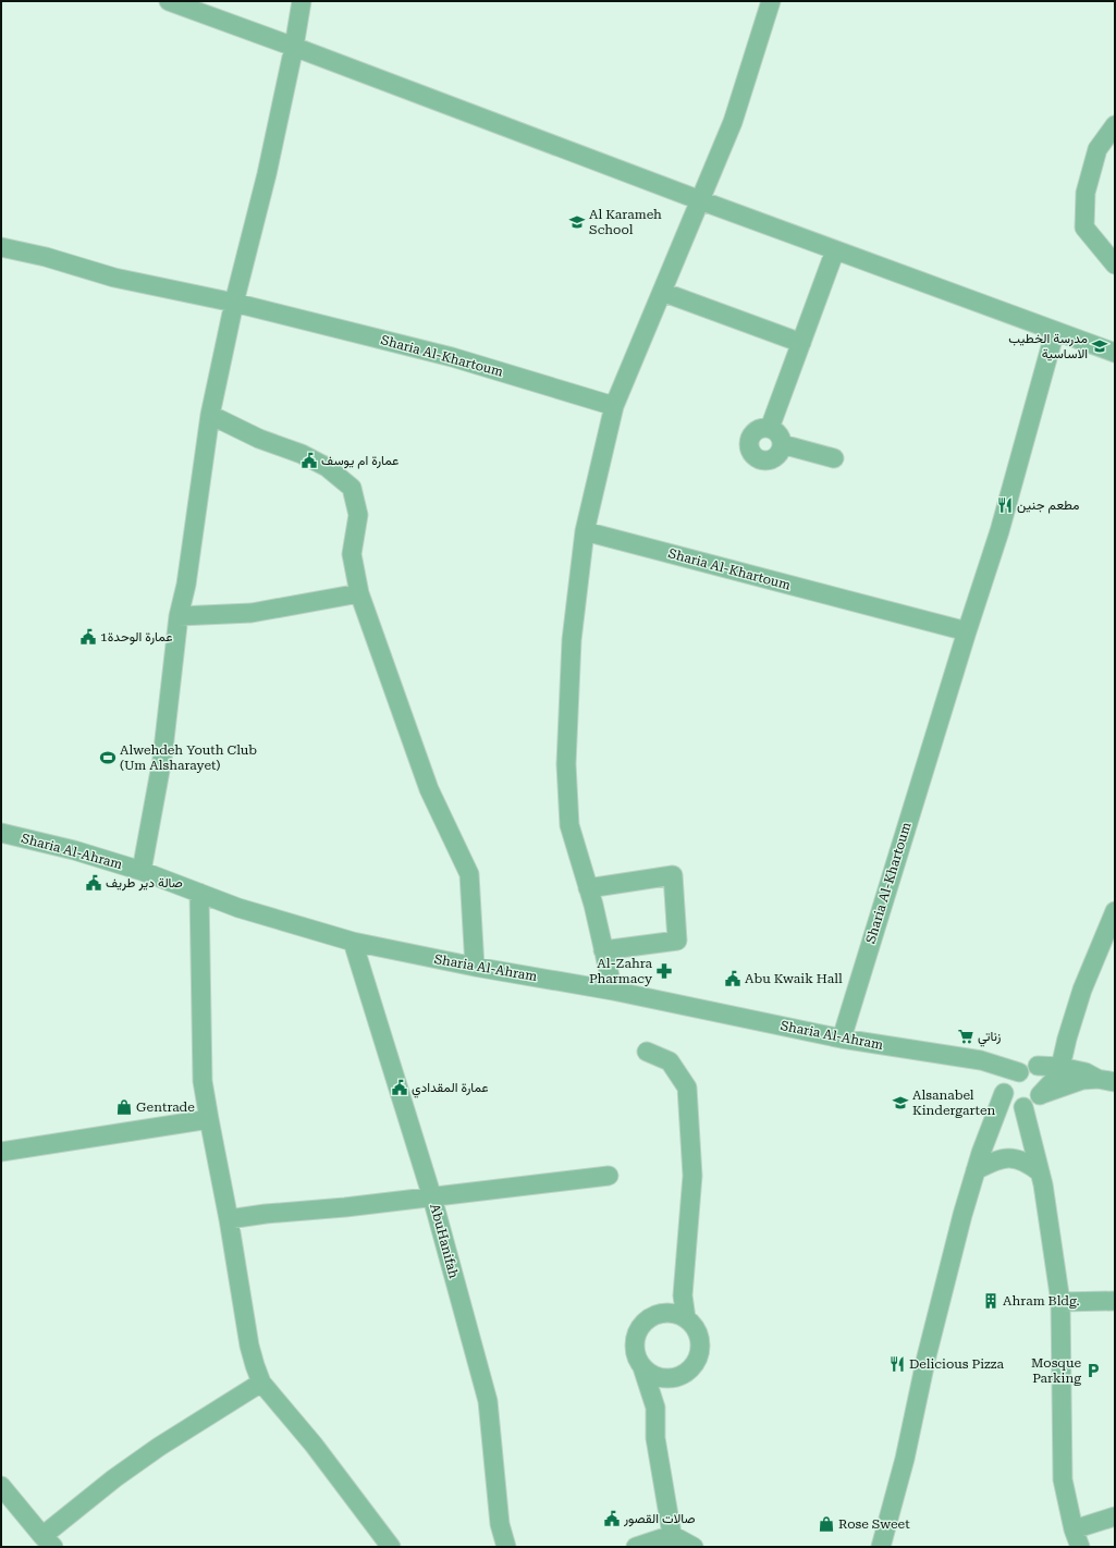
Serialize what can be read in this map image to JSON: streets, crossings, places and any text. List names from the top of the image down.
{
  "streets": {
    "street": ["Sharia Al-Khartoum", "Sharia Al-Ahram", "AbuHanifah"]
  },
  "crossings": [
    ["Sharia Al-Khartoum", "Sharia Al-Ahram"],
    ["Sharia Al-Ahram", "AbuHanifah"]
  ],
  "places": {
    "school or university": ["Al Karameh School", "مدرسة الخطيب الاساسية", "Alsanabel Kindergarten"],
    "public building": [
      "عمارة ام يوسف",
      "عمارة الوحدة1",
      "صالة دير طريف",
      "Abu Kwaik Hall",
      "عمارة المقدادي",
      "صالات القصور"
    ],
    "restaurant": ["مطعم جنين", "Delicious Pizza"],
    "sports": ["Alwehdeh Youth Club (Um Alsharayet)"],
    "pharmacy": ["Al-Zahra Pharmacy"],
    "supermarket": ["زناتي"],
    "shop": ["Gentrade", "Rose Sweet"],
    "building": ["Ahram Bldg."],
    "parking": ["Mosque Parking"]
  }
}
